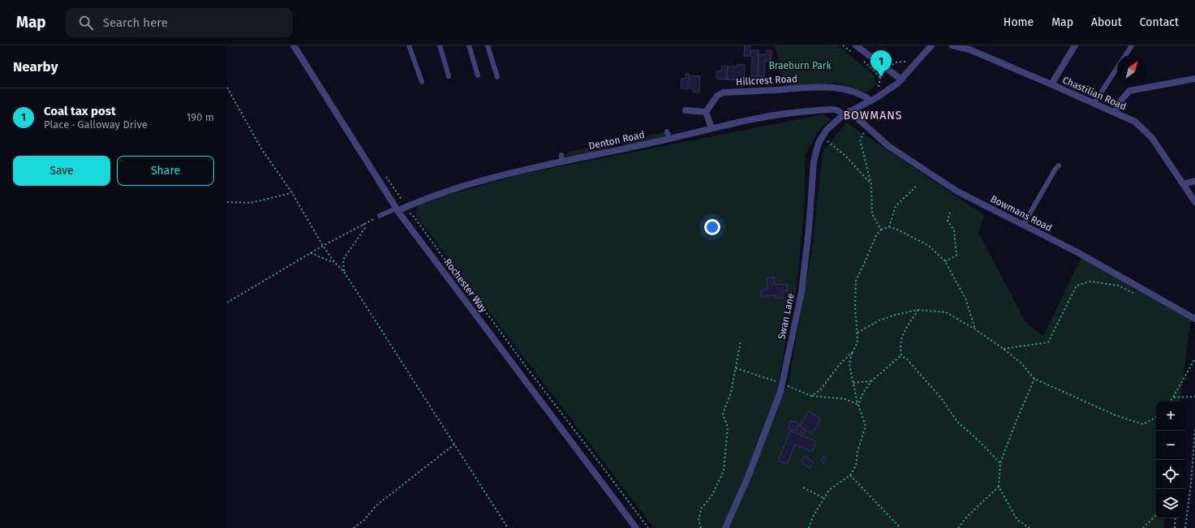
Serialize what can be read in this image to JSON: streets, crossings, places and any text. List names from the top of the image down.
{
  "streets": {
    "street": [
      "Hillcrest Road",
      "Chastilian Road",
      "Denton Road",
      "Bowmans Road",
      "Rochester Way",
      "Swan Lane"
    ]
  },
  "crossings": [
    ["Hillcrest Road", "Swan Lane"],
    ["Denton Road", "Rochester Way"],
    ["Denton Road", "Swan Lane"],
    ["Bowmans Road", "Swan Lane"]
  ],
  "districts": ["BOWMANS"],
  "parks": ["Braeburn Park"],
  "north": "top right",
  "page": {
    "header": "Map",
    "search": "Search here",
    "nav": [
      "Home",
      "Map",
      "About",
      "Contact"
    ],
    "heading": "Nearby",
    "pins": "1",
    "list": [
      {
        "mark": "1",
        "name": "Coal tax post",
        "note": "Place · Galloway Drive",
        "value": "190 m"
      }
    ],
    "buttons": ["Save", "Share"],
    "map_buttons": ["+", "−"]
  }
}
